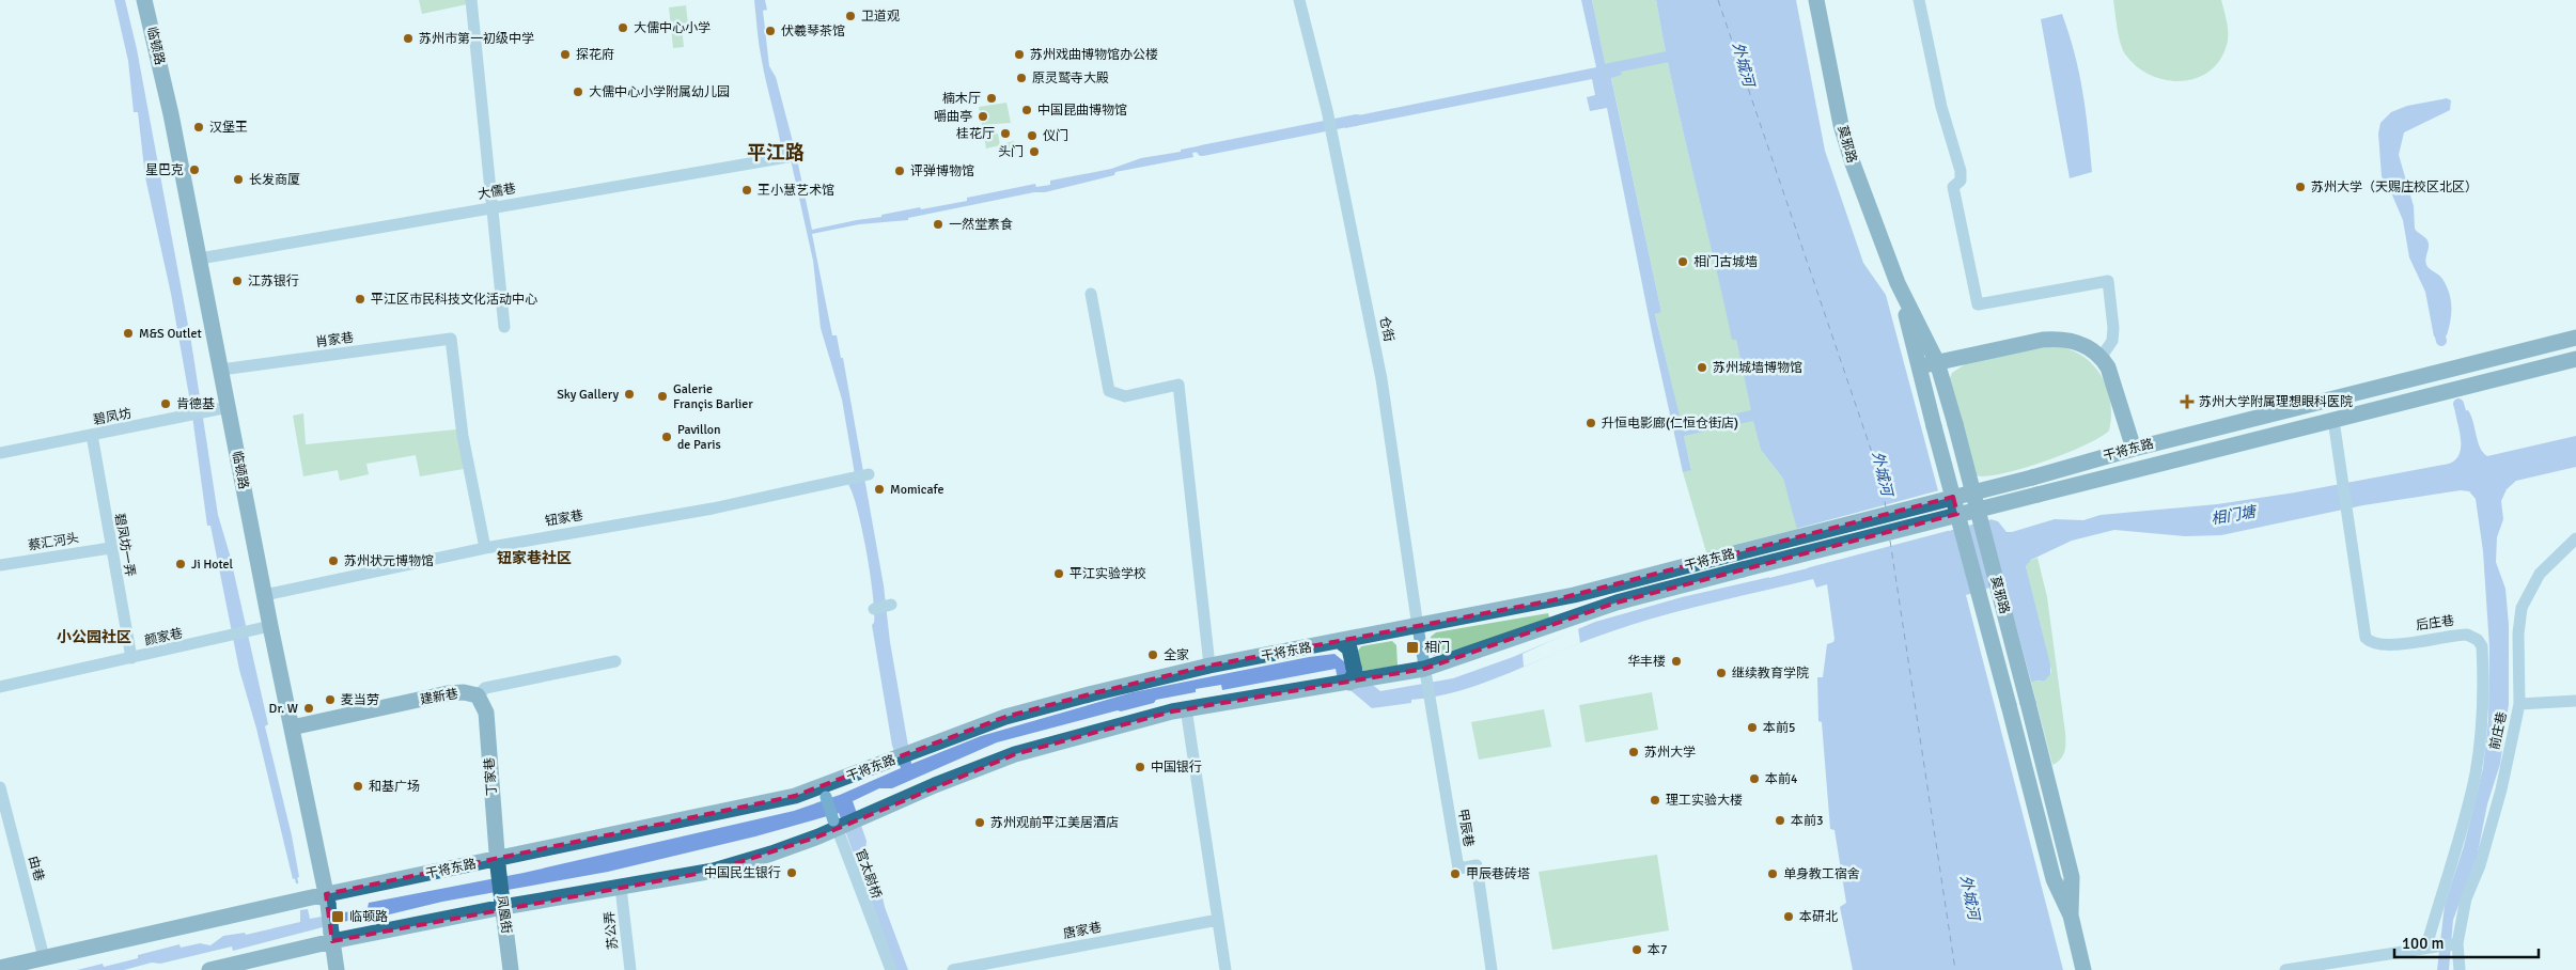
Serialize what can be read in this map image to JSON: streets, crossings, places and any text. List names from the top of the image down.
{
  "streets": {
    "main road": [
      "临顿路",
      "莫邪路",
      "干将东路",
      "建新巷",
      "丁家巷",
      "凤凰街"
    ],
    "street": [
      "大儒巷",
      "仓街",
      "肖家巷",
      "碧凤坊",
      "钮家巷",
      "蔡汇河头",
      "碧凤坊一弄",
      "后庄巷",
      "颜家巷",
      "前庄巷",
      "甲辰巷",
      "由巷",
      "官太尉桥",
      "苏公弄",
      "唐家巷"
    ]
  },
  "crossings": [
    ["临顿路", "大儒巷"],
    ["临顿路", "肖家巷"],
    ["临顿路", "碧凤坊"],
    ["临顿路", "干将东路"],
    ["临顿路", "钮家巷"],
    ["临顿路", "颜家巷"],
    ["临顿路", "建新巷"],
    ["仓街", "干将东路"],
    ["仓街", "甲辰巷"],
    ["肖家巷", "钮家巷"],
    ["碧凤坊", "碧凤坊一弄"],
    ["干将东路", "后庄巷"],
    ["干将东路", "丁家巷"],
    ["干将东路", "由巷"],
    ["干将东路", "官太尉桥"],
    ["干将东路", "凤凰街"],
    ["干将东路", "苏公弄"],
    ["蔡汇河头", "碧凤坊一弄"],
    ["碧凤坊一弄", "颜家巷"],
    ["建新巷", "丁家巷"],
    ["丁家巷", "凤凰街"]
  ],
  "districts": ["平江路", "钮家巷社区", "小公园社区"],
  "water": ["外城河", "相门塘"],
  "places": {
    "other": [
      "卫道观",
      "大儒中心小学",
      "伏羲琴茶馆",
      "苏州市第一初级中学",
      "探花府",
      "苏州戏曲博物馆办公楼",
      "原灵鹫寺大殿",
      "大儒中心小学附属幼儿园",
      "楠木厅",
      "中国昆曲博物馆",
      "嚼曲亭",
      "汉堡王",
      "桂花厅",
      "仪门",
      "头门",
      "星巴克",
      "评弹博物馆",
      "长发商厦",
      "苏州大学（天赐庄校区北区）",
      "王小慧艺术馆",
      "一然堂素食",
      "相门古城墙",
      "江苏银行",
      "平江区市民科技文化活动中心",
      "M&S Outlet",
      "苏州城墙博物馆",
      "Sky Gallery",
      "Galerie Françis Barlier",
      "肯德基",
      "升恒电影廊(仁恒仓街店)",
      "Pavillon de Paris",
      "Momicafe",
      "苏州状元博物馆",
      "Ji Hotel",
      "平江实验学校",
      "全家",
      "华丰楼",
      "继续教育学院",
      "麦当劳",
      "Dr. W",
      "本前5",
      "苏州大学",
      "中国银行",
      "本前4",
      "和基广场",
      "理工实验大楼",
      "本前3",
      "苏州观前平江美居酒店",
      "中国民生银行",
      "甲辰巷砖塔",
      "单身教工宿舍",
      "本研北",
      "本7"
    ],
    "health": ["苏州大学附属理想眼科医院"],
    "transit": ["相门", "临顿路"]
  },
  "scale_bar": "100 m"
}
